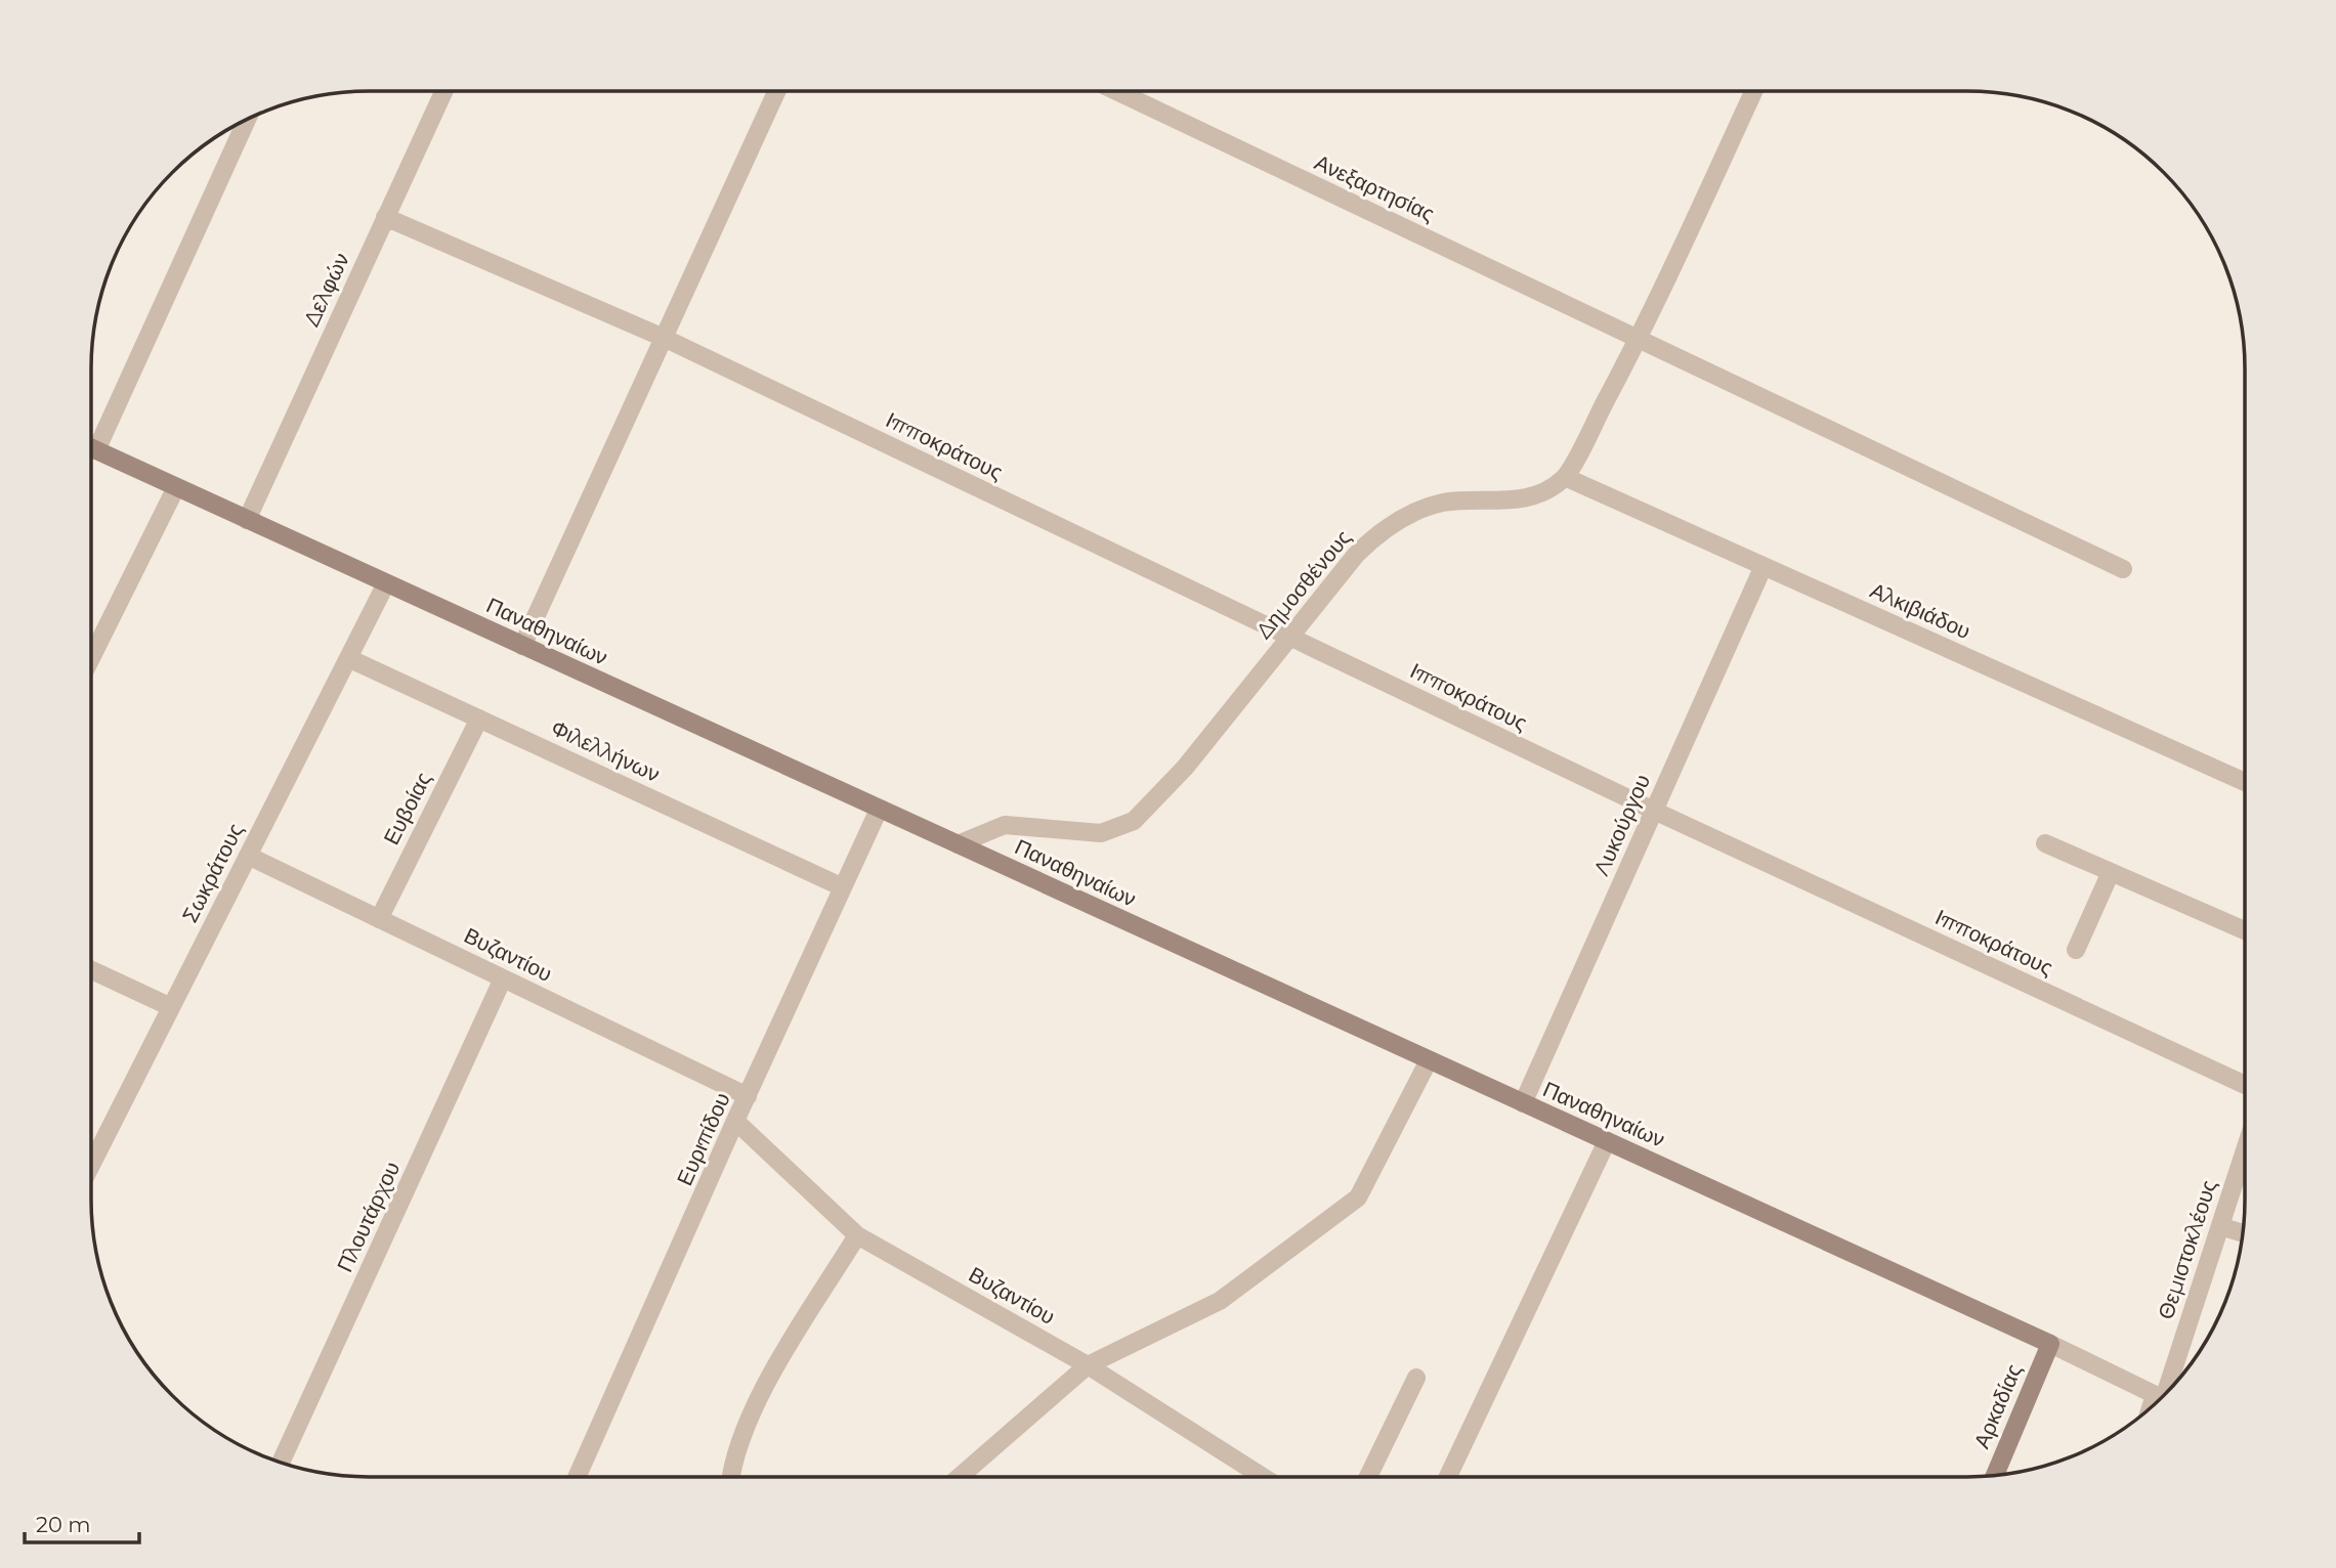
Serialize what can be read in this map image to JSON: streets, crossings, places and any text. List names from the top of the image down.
{
  "streets": {
    "street": [
      "Ανεξαρτησίας",
      "Δελφών",
      "Ιπποκράτους",
      "Δημοσθένους",
      "Αλκιβιάδου",
      "Παναθηναίων",
      "Φιλελλήνων",
      "Ευβοίας",
      "Λυκούργου",
      "Σωκράτους",
      "Βυζαντίου",
      "Ευριπίδου",
      "Πλουτάρχου",
      "Θεμιστοκλέους",
      "Αρκαδίας"
    ]
  },
  "crossings": [
    ["Δελφών", "Ιπποκράτους"],
    ["Δελφών", "Παναθηναίων"],
    ["Ιπποκράτους", "Δημοσθένους"],
    ["Ιπποκράτους", "Λυκούργου"],
    ["Δημοσθένους", "Αλκιβιάδου"],
    ["Δημοσθένους", "Παναθηναίων"],
    ["Αλκιβιάδου", "Λυκούργου"],
    ["Παναθηναίων", "Λυκούργου"],
    ["Παναθηναίων", "Σωκράτους"],
    ["Παναθηναίων", "Ευριπίδου"],
    ["Παναθηναίων", "Αρκαδίας"],
    ["Φιλελλήνων", "Ευβοίας"],
    ["Φιλελλήνων", "Σωκράτους"],
    ["Φιλελλήνων", "Ευριπίδου"],
    ["Ευβοίας", "Βυζαντίου"],
    ["Σωκράτους", "Βυζαντίου"],
    ["Βυζαντίου", "Ευριπίδου"],
    ["Βυζαντίου", "Πλουτάρχου"]
  ],
  "scale_bar": "20 m"
}
